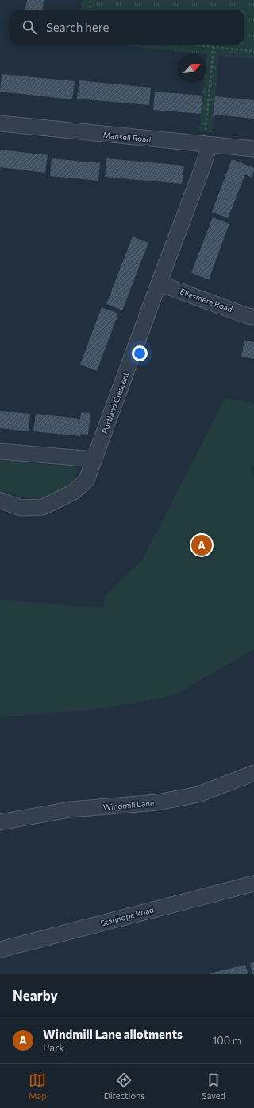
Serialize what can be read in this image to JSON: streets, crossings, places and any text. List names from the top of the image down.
{
  "streets": {
    "street": [
      "Mansell Road",
      "Ellesmere Road",
      "Portland Crescent",
      "Windmill Lane",
      "Stanhope Road"
    ]
  },
  "crossings": [
    ["Mansell Road", "Portland Crescent"],
    ["Ellesmere Road", "Portland Crescent"]
  ],
  "north": "top right",
  "page": {
    "search": "Search here",
    "pins": "A",
    "heading": "Nearby",
    "list": [
      {
        "mark": "A",
        "name": "Windmill Lane allotments",
        "note": "Park",
        "value": "100 m"
      }
    ],
    "nav": ["Map", "Directions", "Saved"]
  }
}
